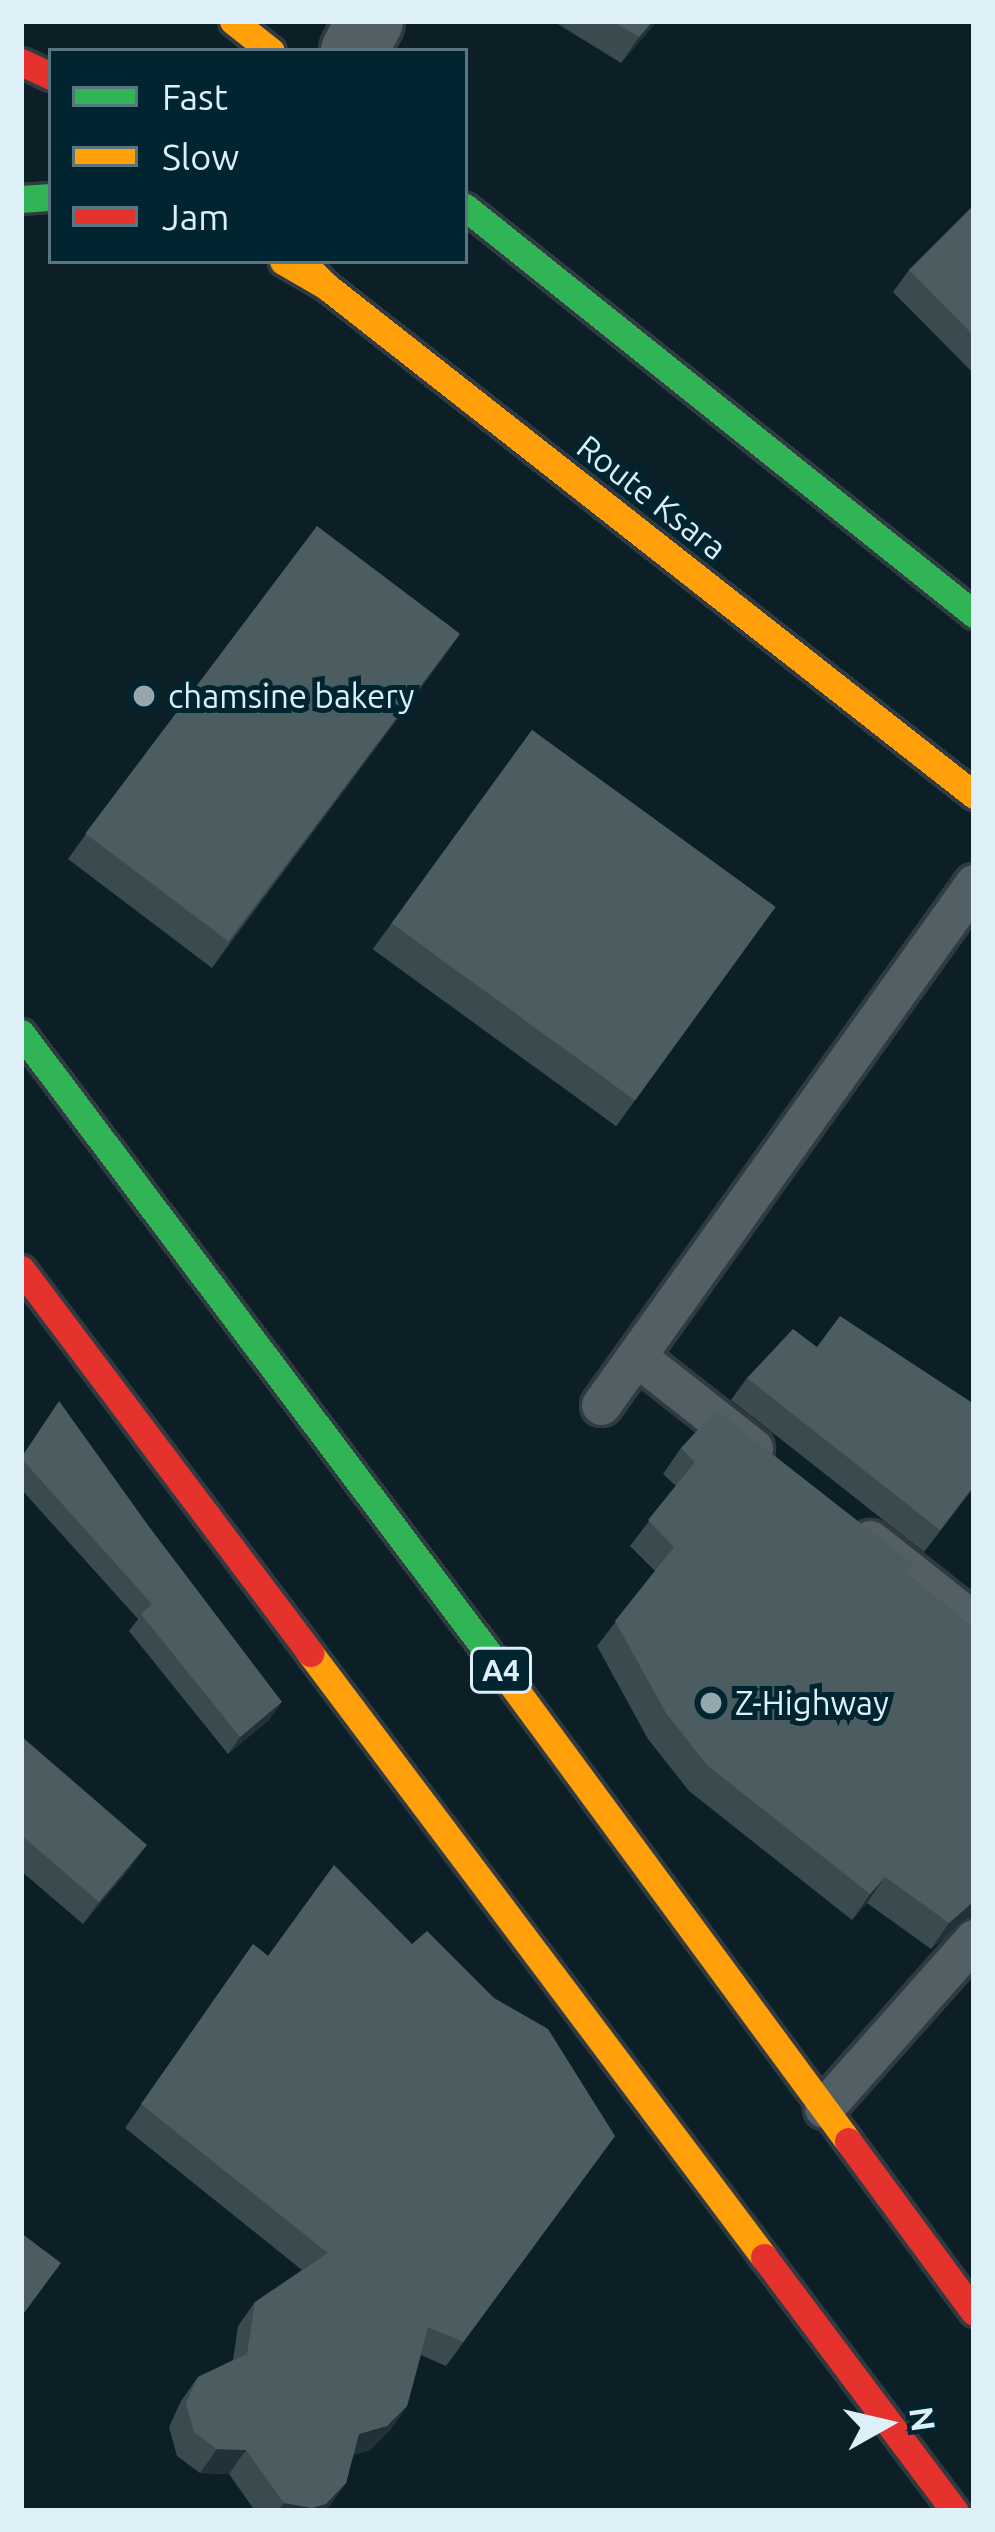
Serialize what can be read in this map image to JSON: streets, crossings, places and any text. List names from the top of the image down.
{
  "streets": {
    "main road": ["Route Ksara", "A4"]
  },
  "places": ["chamsine bakery", "Z-Highway"],
  "legend": ["Fast", "Slow", "Jam"],
  "north": "right"
}
